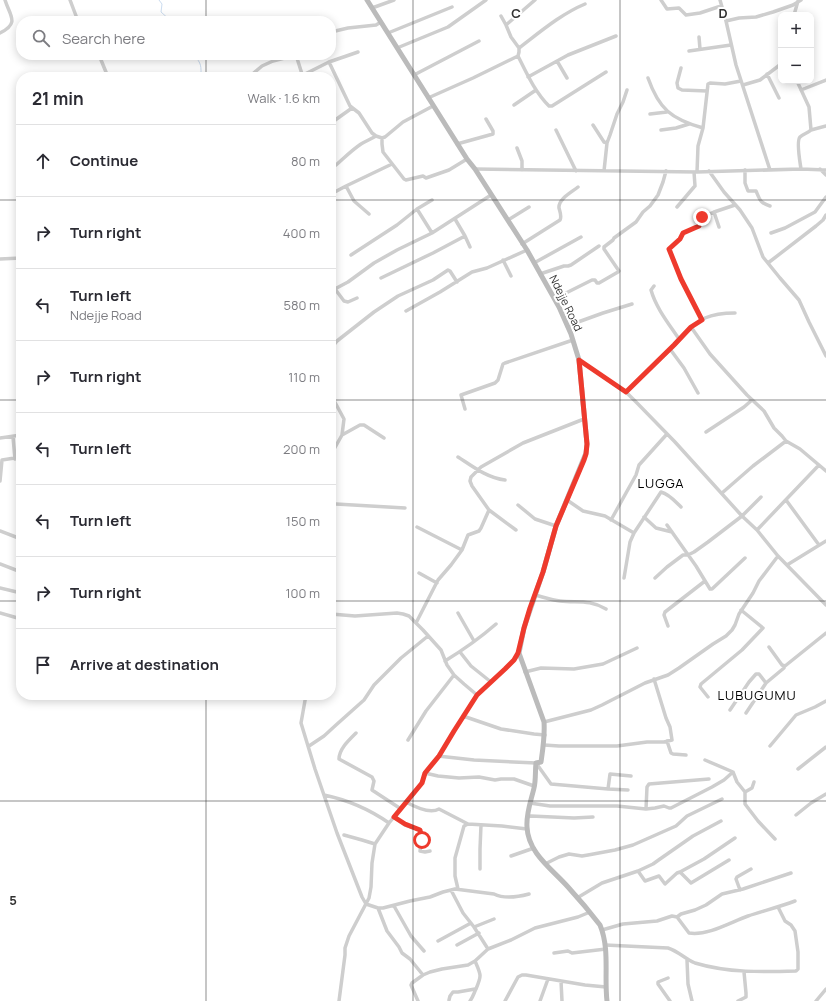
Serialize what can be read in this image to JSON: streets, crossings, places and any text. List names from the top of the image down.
{
  "streets": {
    "street": ["Ndejje Road"]
  },
  "districts": ["LUGGA", "LUBUGUMU"],
  "page": {
    "map_buttons": ["+", "−"],
    "search": "Search here",
    "heading": ["21 min", "Walk · 1.6 km"],
    "list": [
      ["Continue", "80 m"],
      ["Turn right", "400 m"],
      ["Turn left", "Ndejje Road", "580 m"],
      ["Turn right", "110 m"],
      ["Turn left", "200 m"],
      ["Turn left", "150 m"],
      ["Turn right", "100 m"],
      "Arrive at destination"
    ]
  },
  "grid": {
    "columns": ["C", "D"],
    "rows": ["5"]
  }
}
